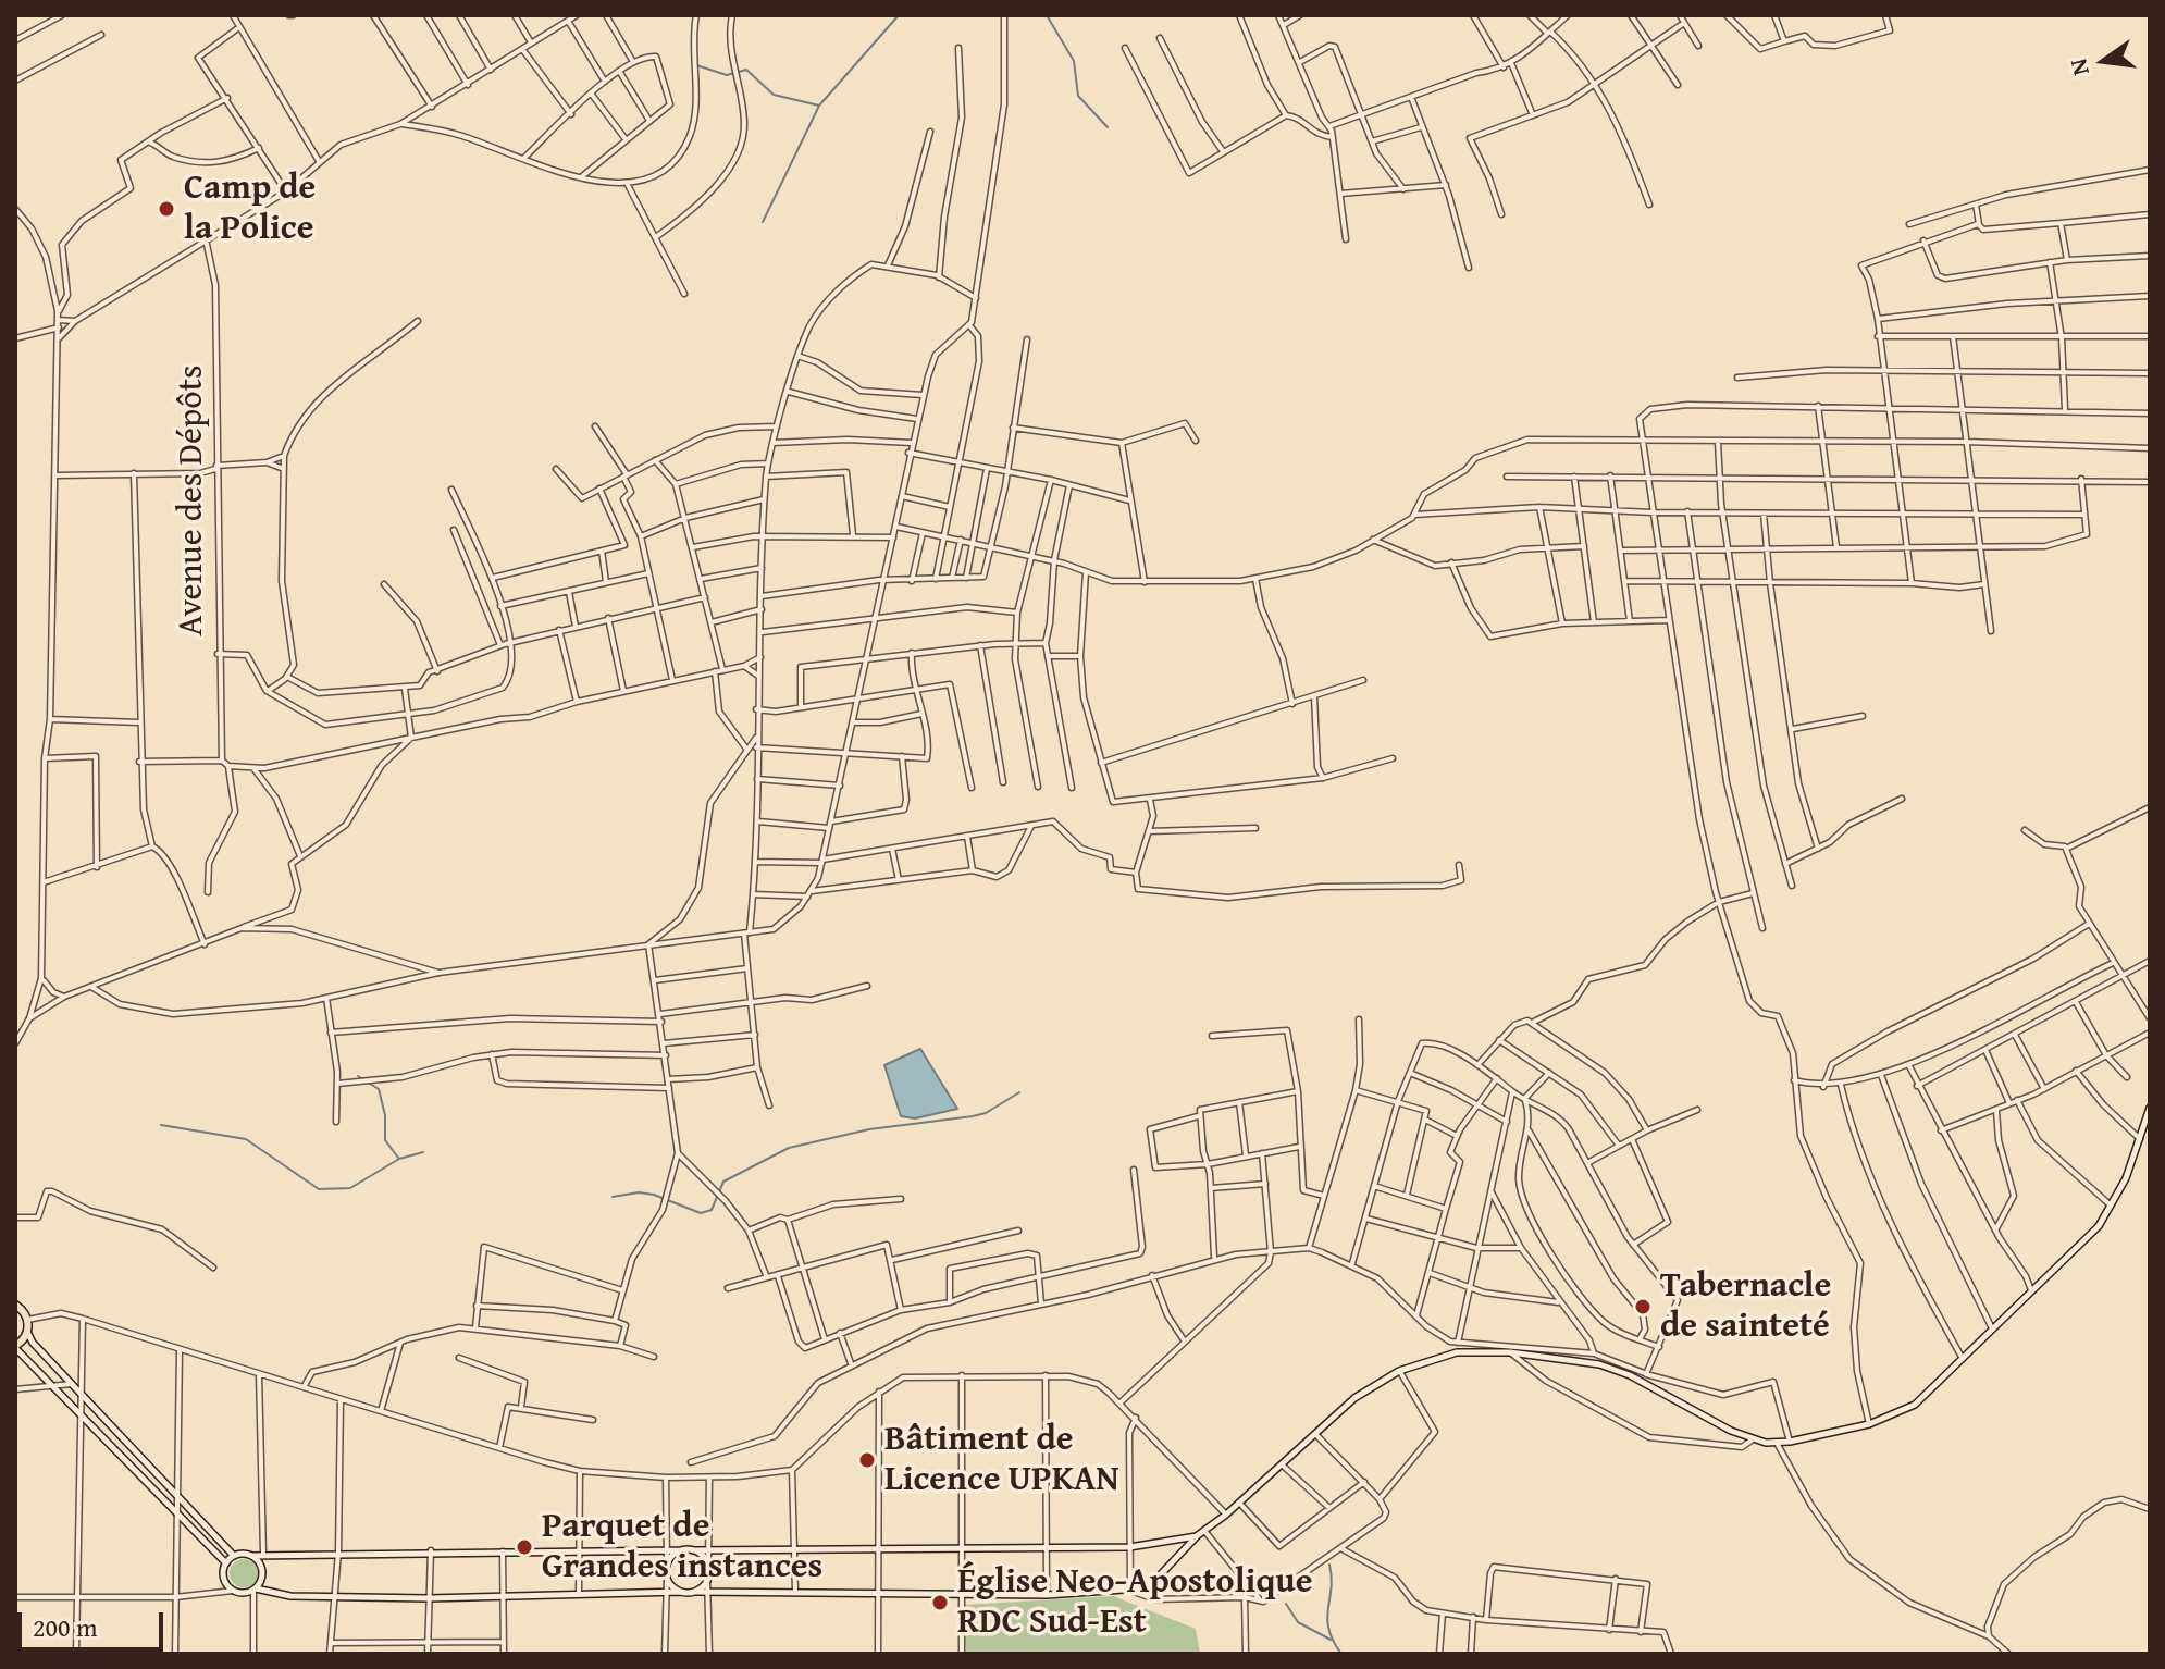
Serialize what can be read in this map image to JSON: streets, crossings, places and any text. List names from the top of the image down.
{
  "streets": {
    "street": ["Avenue des Dépôts"]
  },
  "places": [
    "Camp de la Police",
    "Tabernacle de sainteté",
    "Bâtiment de Licence UPKAN",
    "Parquet de Grandes instances",
    "Église Neo-Apostolique RDC Sud-Est"
  ],
  "scale_bar": "200 m",
  "north": "left"
}
